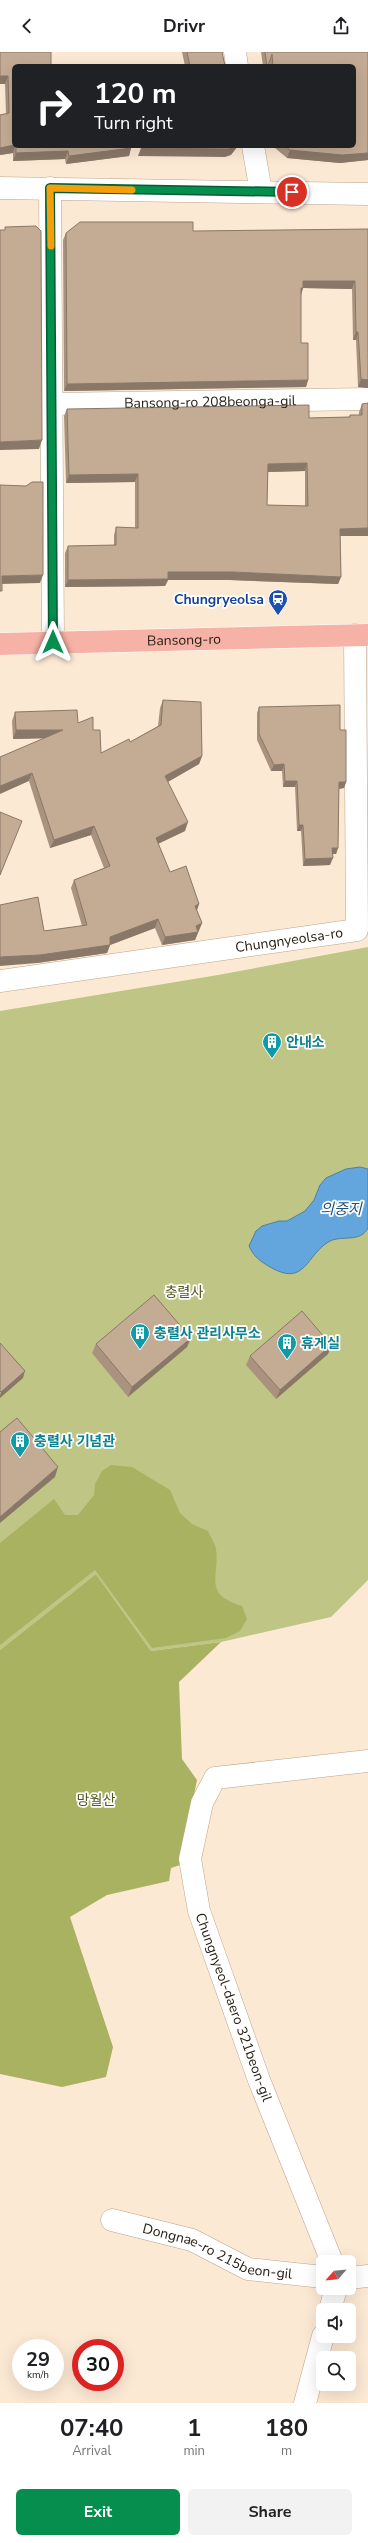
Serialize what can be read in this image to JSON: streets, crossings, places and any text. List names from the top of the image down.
{
  "streets": {
    "main road": ["Bansong-ro"],
    "street": [
      "Bansong-ro 208beonga-gil",
      "Chungnyeolsa-ro",
      "Chungnyeol-daero 321beon-gil",
      "Dongnae-ro 215beon-gil"
    ]
  },
  "crossings": [
    ["Bansong-ro", "Chungnyeolsa-ro"]
  ],
  "water": ["의중지"],
  "parks": ["충렬사", "망월산"],
  "places": {
    "station": ["Chungryeolsa"],
    "building": [
      "안내소",
      "충렬사 관리사무소",
      "휴게실",
      "충렬사 기념관"
    ]
  },
  "north": "bottom left",
  "page": {
    "header": "Drivr",
    "turn": ["120 m", "Turn right"],
    "speed": "29 km/h",
    "limit": "30",
    "eta": [
      "07:40",
      "Arrival",
      "1",
      "min",
      "180",
      "m"
    ],
    "buttons": ["Exit", "Share"]
  }
}
